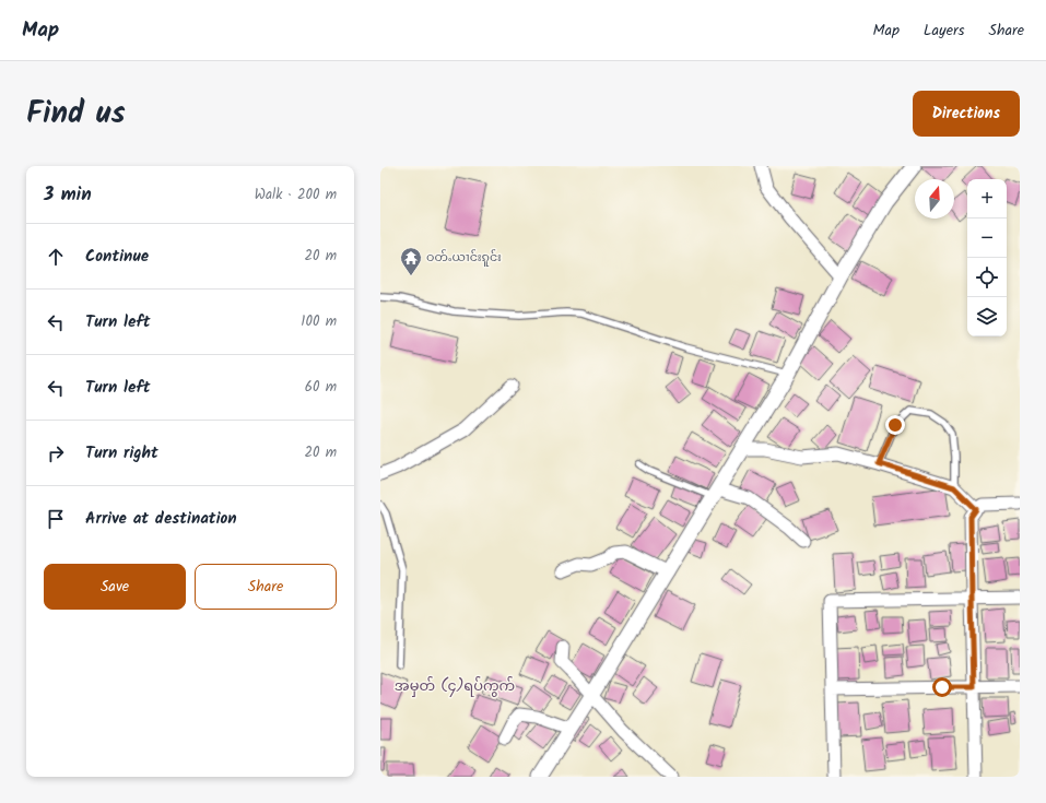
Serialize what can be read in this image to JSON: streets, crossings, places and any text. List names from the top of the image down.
{
  "districts": ["အမှတ် (၄)ရပ်ကွက်"],
  "places": {
    "temple": ["ဝတ်ႉယၢင်းၵူင်း"]
  },
  "north": "top",
  "page": {
    "header": "Map",
    "nav": ["Map", "Layers", "Share"],
    "title": "Find us",
    "buttons": [
      "Directions",
      ["Save", "Share"]
    ],
    "heading": ["3 min", "Walk · 200 m"],
    "map_buttons": ["+", "−"],
    "list": [
      ["Continue", "20 m"],
      ["Turn left", "100 m"],
      ["Turn left", "60 m"],
      ["Turn right", "20 m"],
      "Arrive at destination"
    ]
  }
}
